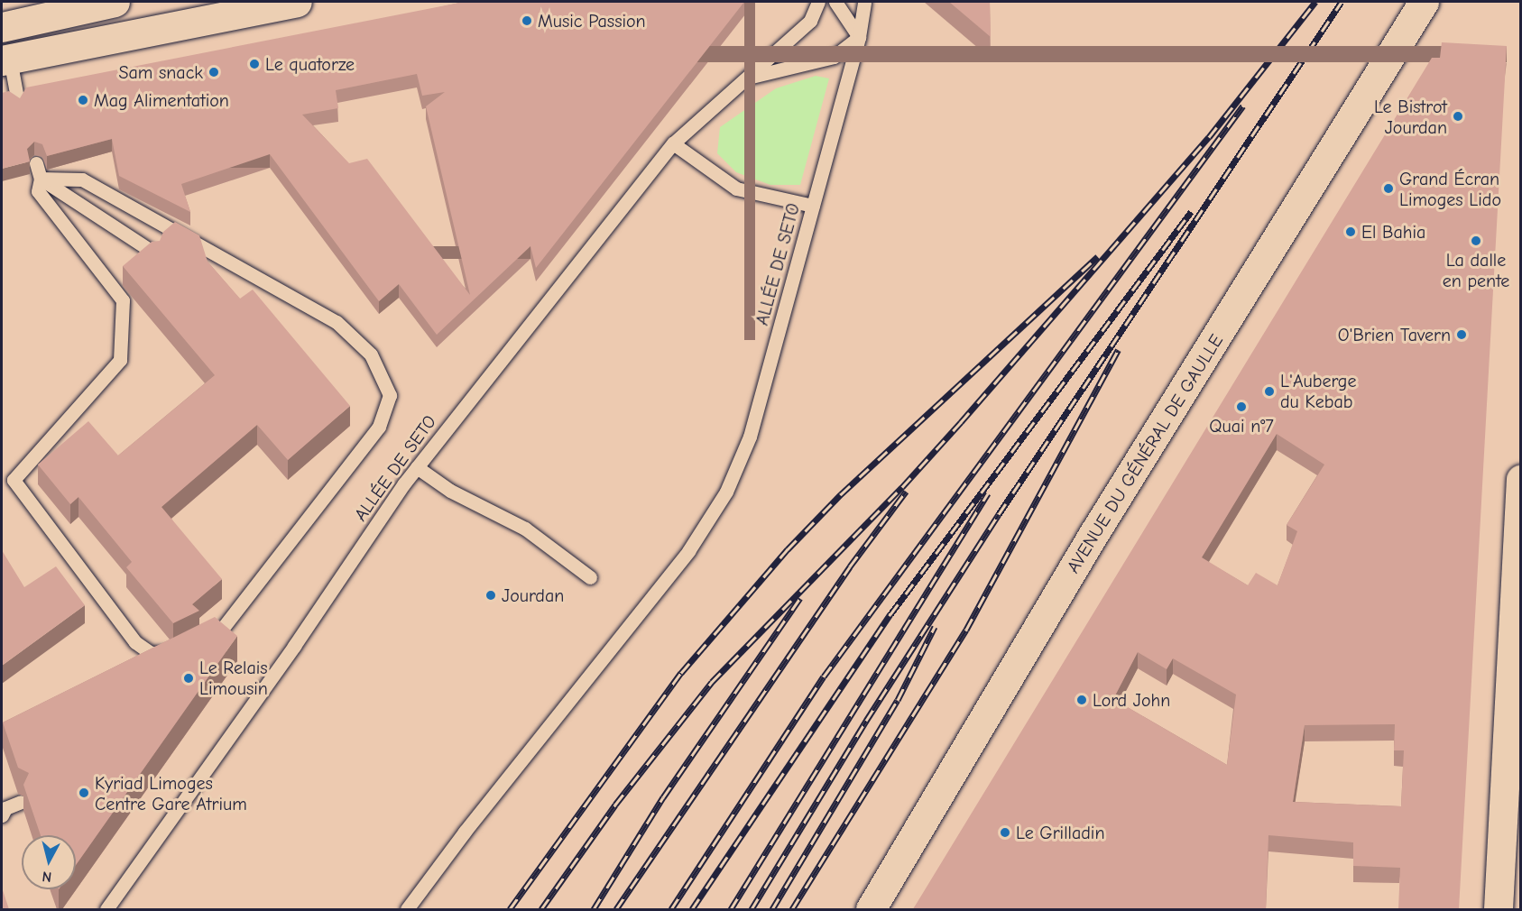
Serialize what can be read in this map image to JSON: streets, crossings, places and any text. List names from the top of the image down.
{
  "streets": {
    "street": ["AVENUE DU GÉNÉRAL DE GAULLE"],
    "lane": ["ALLÉE DE SETO"]
  },
  "places": [
    "Music Passion",
    "Le quatorze",
    "Sam snack",
    "Mag Alimentation",
    "Le Bistrot Jourdan",
    "Grand Écran Limoges Lido",
    "El Bahia",
    "La dalle en pente",
    "O'Brien Tavern",
    "L'Auberge du Kebab",
    "Quai n°7",
    "Jourdan",
    "Le Relais Limousin",
    "Lord John",
    "Kyriad Limoges Centre Gare Atrium",
    "Le Grilladin"
  ],
  "north": "bottom"
}
